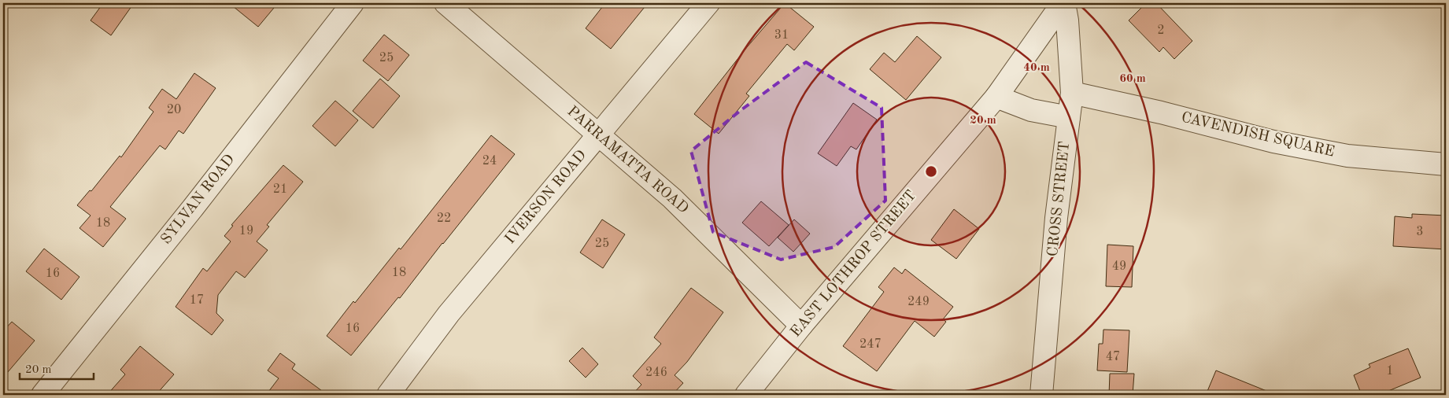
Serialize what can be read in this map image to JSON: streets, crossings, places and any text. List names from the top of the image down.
{
  "streets": {
    "street": [
      "CAVENDISH SQUARE",
      "PARRAMATTA ROAD",
      "IVERSON ROAD",
      "CROSS STREET",
      "SYLVAN ROAD",
      "EAST LOTHROP STREET"
    ]
  },
  "crossings": [
    ["CAVENDISH SQUARE", "CROSS STREET"],
    ["PARRAMATTA ROAD", "IVERSON ROAD"],
    ["PARRAMATTA ROAD", "EAST LOTHROP STREET"],
    ["CROSS STREET", "EAST LOTHROP STREET"]
  ],
  "house_numbers": [
    "2",
    "31",
    "25",
    "20",
    "24",
    "21",
    "22",
    "18",
    "19",
    "3",
    "25",
    "49",
    "18",
    "16",
    "17",
    "249",
    "16",
    "247",
    "47",
    "1",
    "246"
  ],
  "scale_bar": "20 m",
  "rings": ["40 m", "60 m", "20 m"]
}
